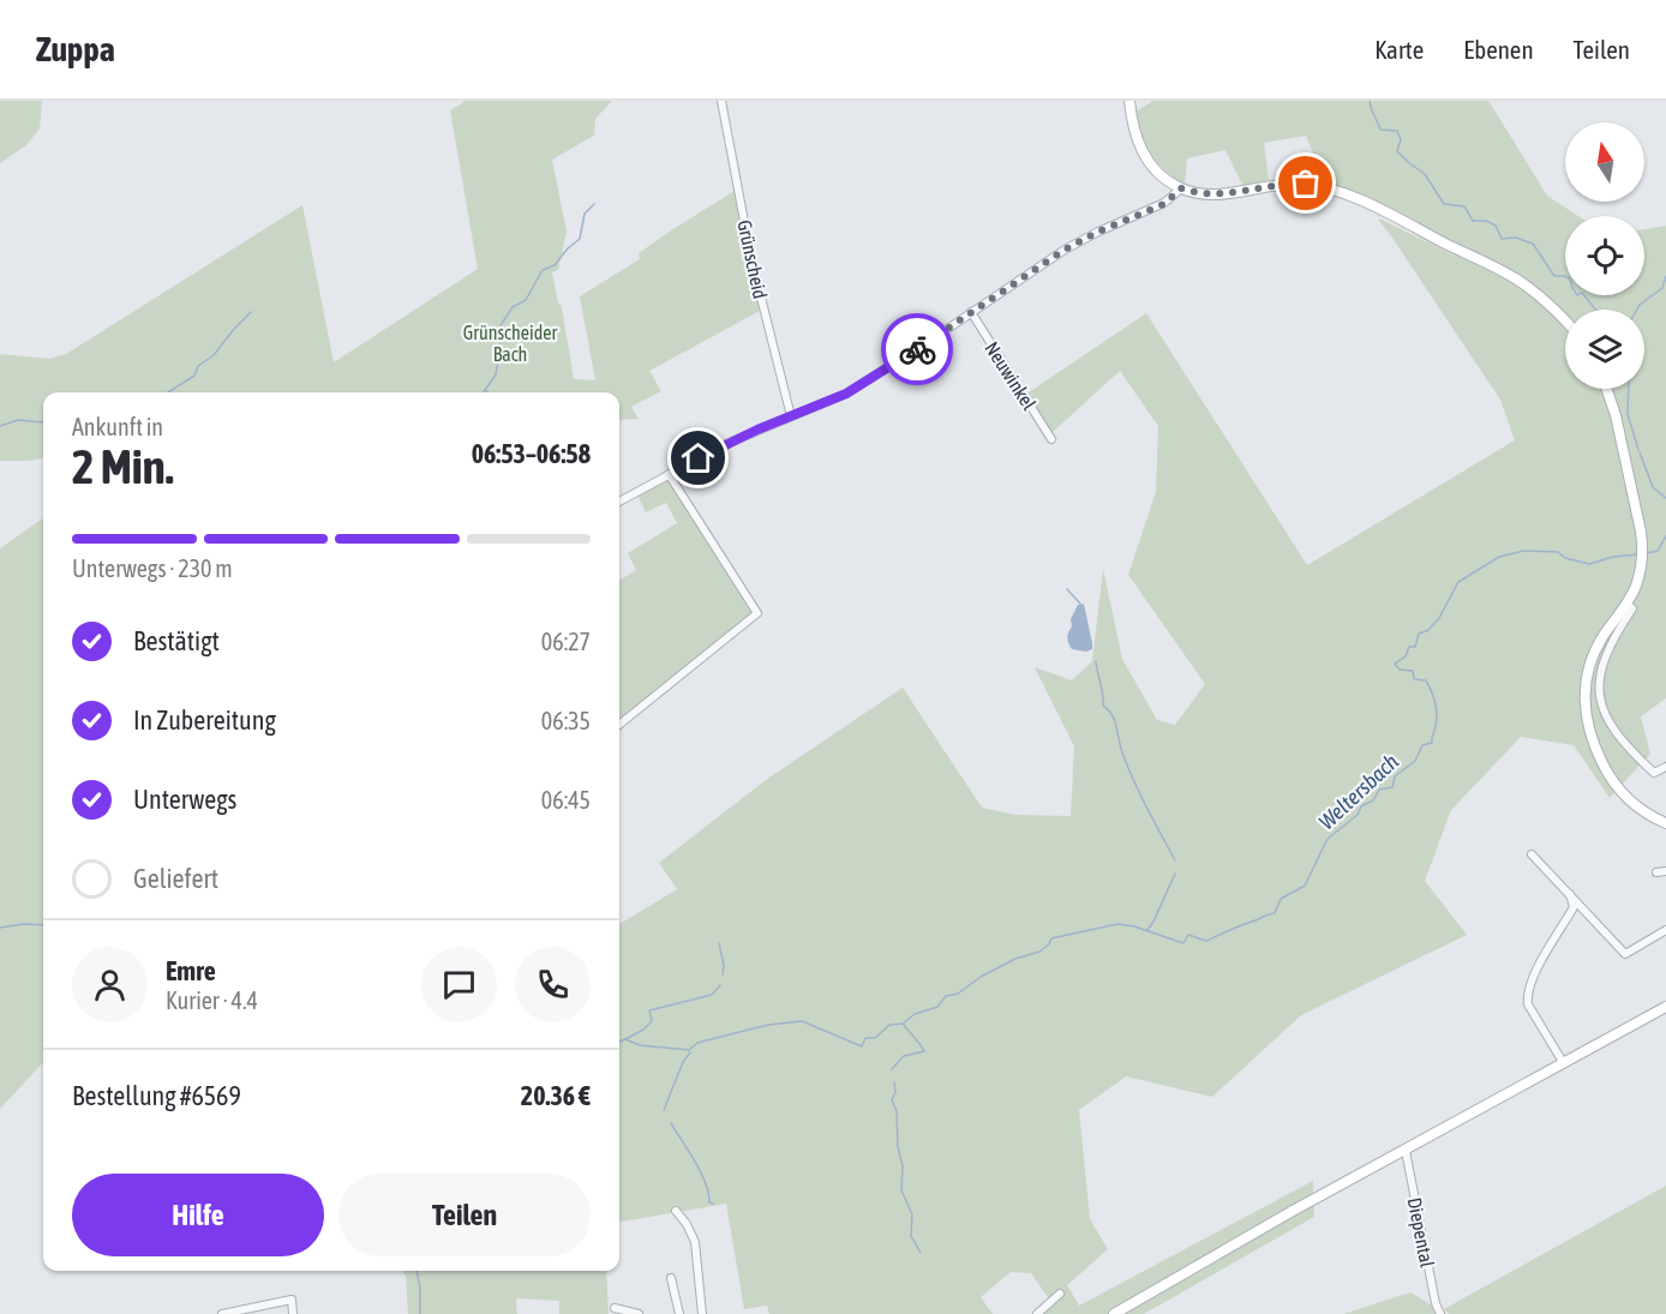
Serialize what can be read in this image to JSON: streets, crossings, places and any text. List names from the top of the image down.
{
  "streets": {
    "street": ["Grünscheid", "Neuwinkel", "Diepental"]
  },
  "water": ["Weltersbach"],
  "parks": ["Grünscheider Bach"],
  "north": "top",
  "page": {
    "header": "Zuppa",
    "nav": ["Karte", "Ebenen", "Teilen"],
    "heading": ["2 Min.", "Ankunft in", "06:53–06:58"],
    "panel": [
      "Emre",
      "Kurier · 4.4",
      "Bestellung #6569",
      "20.36 €"
    ],
    "bar": "Unterwegs · 230 m",
    "list": [
      ["Bestätigt", "06:27"],
      ["In Zubereitung", "06:35"],
      ["Unterwegs", "06:45"],
      "Geliefert"
    ],
    "buttons": ["Hilfe", "Teilen"]
  }
}
